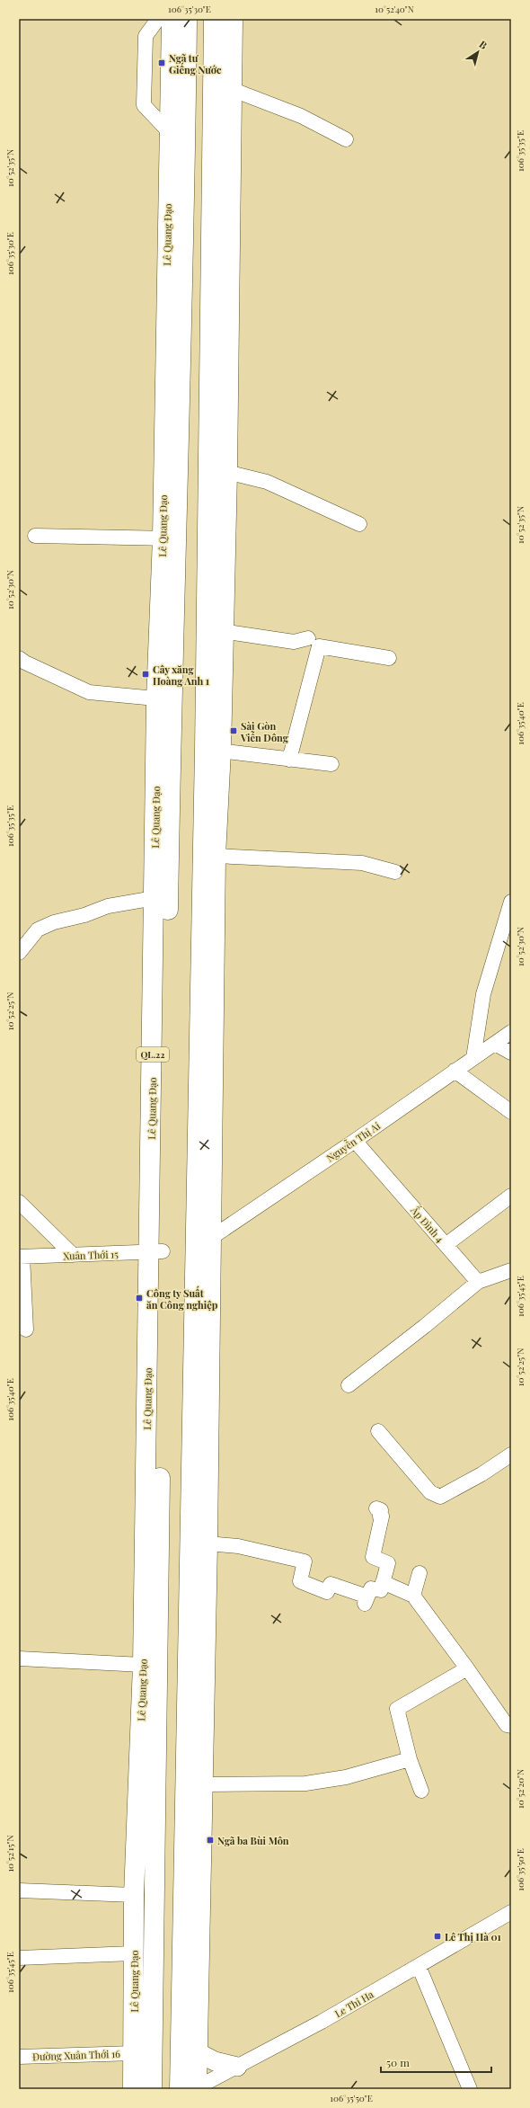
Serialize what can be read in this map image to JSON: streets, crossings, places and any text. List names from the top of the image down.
{
  "streets": {
    "highway": ["Lê Quang Đạo", "QL.22"],
    "street": [
      "Nguyễn Thị Ai",
      "Ấp Đình 4",
      "Xuân Thới 15",
      "Le Thi Ha",
      "Đường Xuân Thới 16"
    ]
  },
  "crossings": [
    ["Lê Quang Đạo", "Xuân Thới 15"],
    ["Lê Quang Đạo", "Đường Xuân Thới 16"],
    ["Nguyễn Thị Ai", "Ấp Đình 4"]
  ],
  "places": {
    "transit": [
      "Ngã tư Giếng Nước",
      "Cây xăng Hoàng Anh 1",
      "Sài Gòn Viễn Đông",
      "Công ty Suất ăn Công nghiệp",
      "Ngã ba Bùi Môn",
      "Lê Thị Hà 01"
    ]
  },
  "scale_bar": "50 m",
  "north": "top right",
  "coordinates": [
    "106°35'30\"E",
    "10°52'40\"N",
    "106°35'35\"E",
    "10°52'35\"N",
    "10°52'30\"N",
    "106°35'40\"E",
    "10°52'25\"N",
    "106°35'45\"E",
    "10°52'20\"N",
    "10°52'15\"N",
    "106°35'50\"E"
  ]
}
